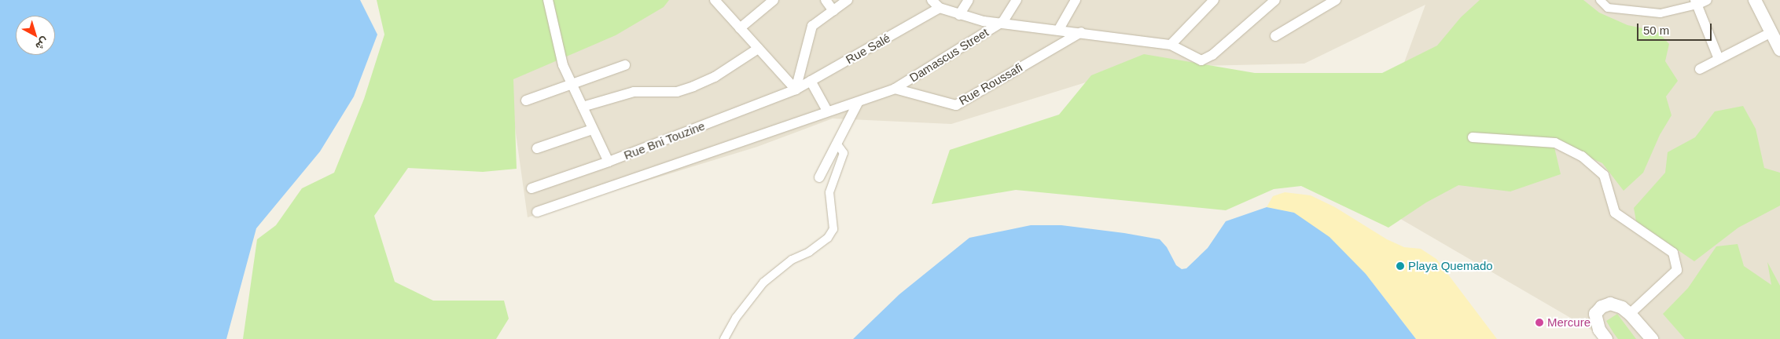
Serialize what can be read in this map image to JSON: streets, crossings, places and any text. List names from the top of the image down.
{
  "streets": {
    "street": [
      "Rue Salé",
      "Damascus Street",
      "Rue Roussafi",
      "Rue Bni Touzine"
    ]
  },
  "crossings": [
    ["Rue Salé", "Rue Bni Touzine"],
    ["Damascus Street", "Rue Roussafi"]
  ],
  "places": ["Playa Quemado", "Mercure"],
  "scale_bar": "50 m",
  "north": "bottom right"
}
